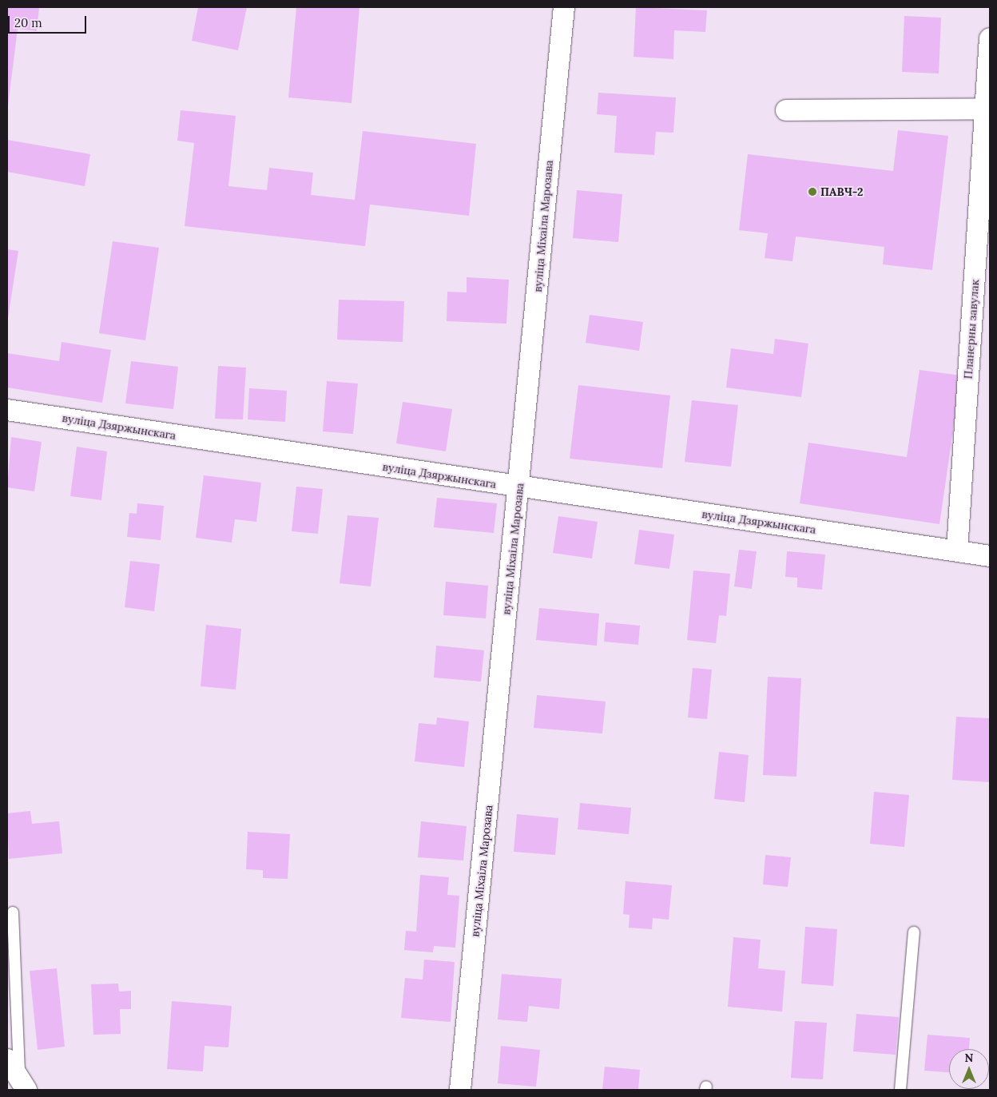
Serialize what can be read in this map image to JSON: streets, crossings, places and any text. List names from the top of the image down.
{
  "streets": {
    "street": ["вуліца Міхаіла Марозава", "Планерны завулак", "вуліца Дзяржынскага"]
  },
  "crossings": [
    ["вуліца Міхаіла Марозава", "вуліца Дзяржынскага"],
    ["Планерны завулак", "вуліца Дзяржынскага"]
  ],
  "places": ["ПАВЧ-2"],
  "scale_bar": "20 m",
  "north": "top"
}
